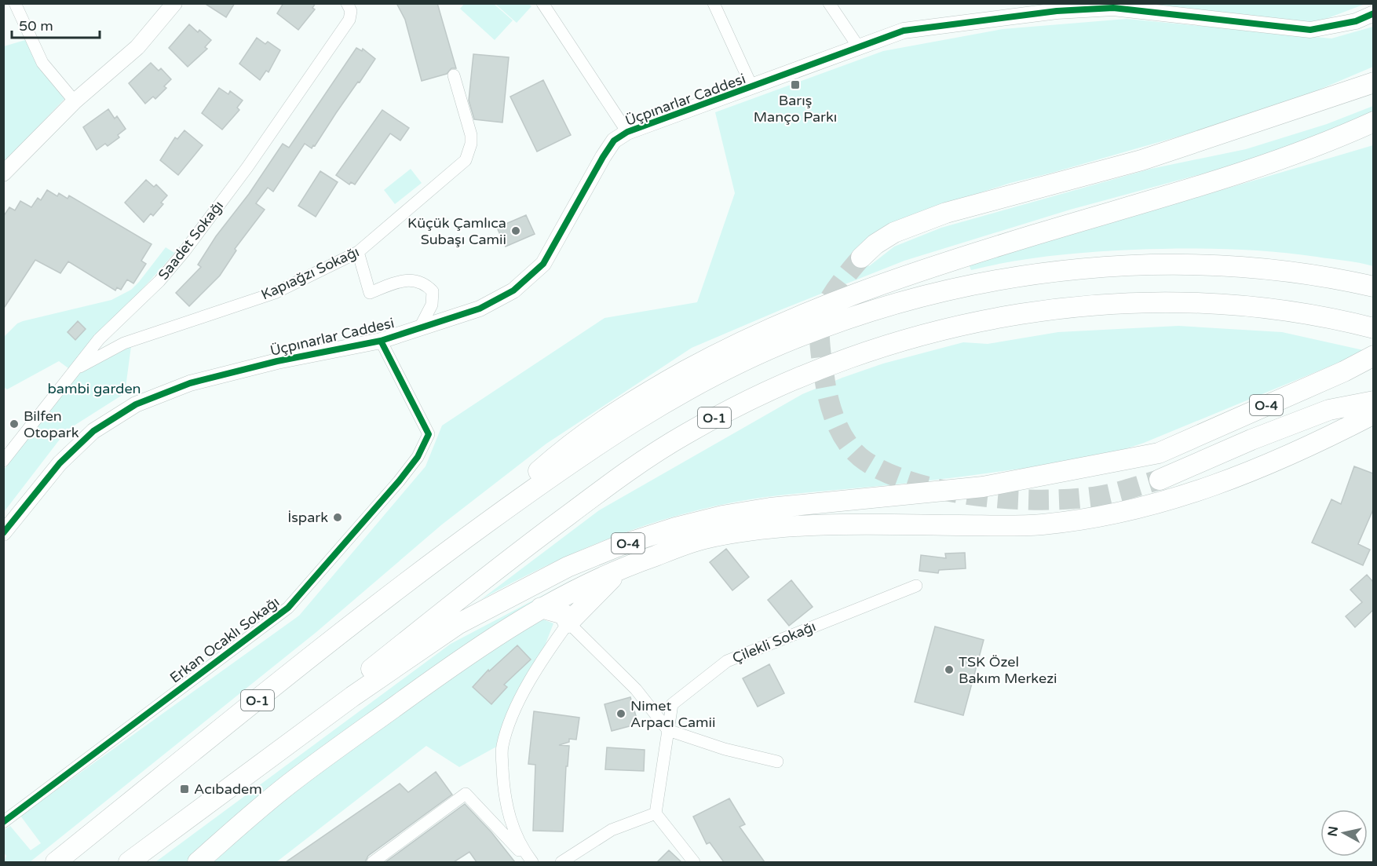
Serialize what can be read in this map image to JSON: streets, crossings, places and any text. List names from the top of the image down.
{
  "streets": {
    "highway": ["O-4", "O-1"],
    "street": [
      "Üçpınarlar Caddesi",
      "Saadet Sokağı",
      "Kapıağzı Sokağı",
      "Erkan Ocaklı Sokağı",
      "Çilekli Sokağı"
    ]
  },
  "crossings": [
    ["Üçpınarlar Caddesi", "Erkan Ocaklı Sokağı"],
    ["Saadet Sokağı", "Kapıağzı Sokağı"],
    ["O-4", "O-1"]
  ],
  "parks": ["bambi garden"],
  "places": {
    "transit": ["Barış Manço Parkı", "Acıbadem"],
    "other": [
      "Küçük Çamlıca Subaşı Camii",
      "Bilfen Otopark",
      "İspark",
      "TSK Özel Bakım Merkezi",
      "Nimet Arpacı Camii"
    ]
  },
  "scale_bar": "50 m",
  "north": "left"
}
